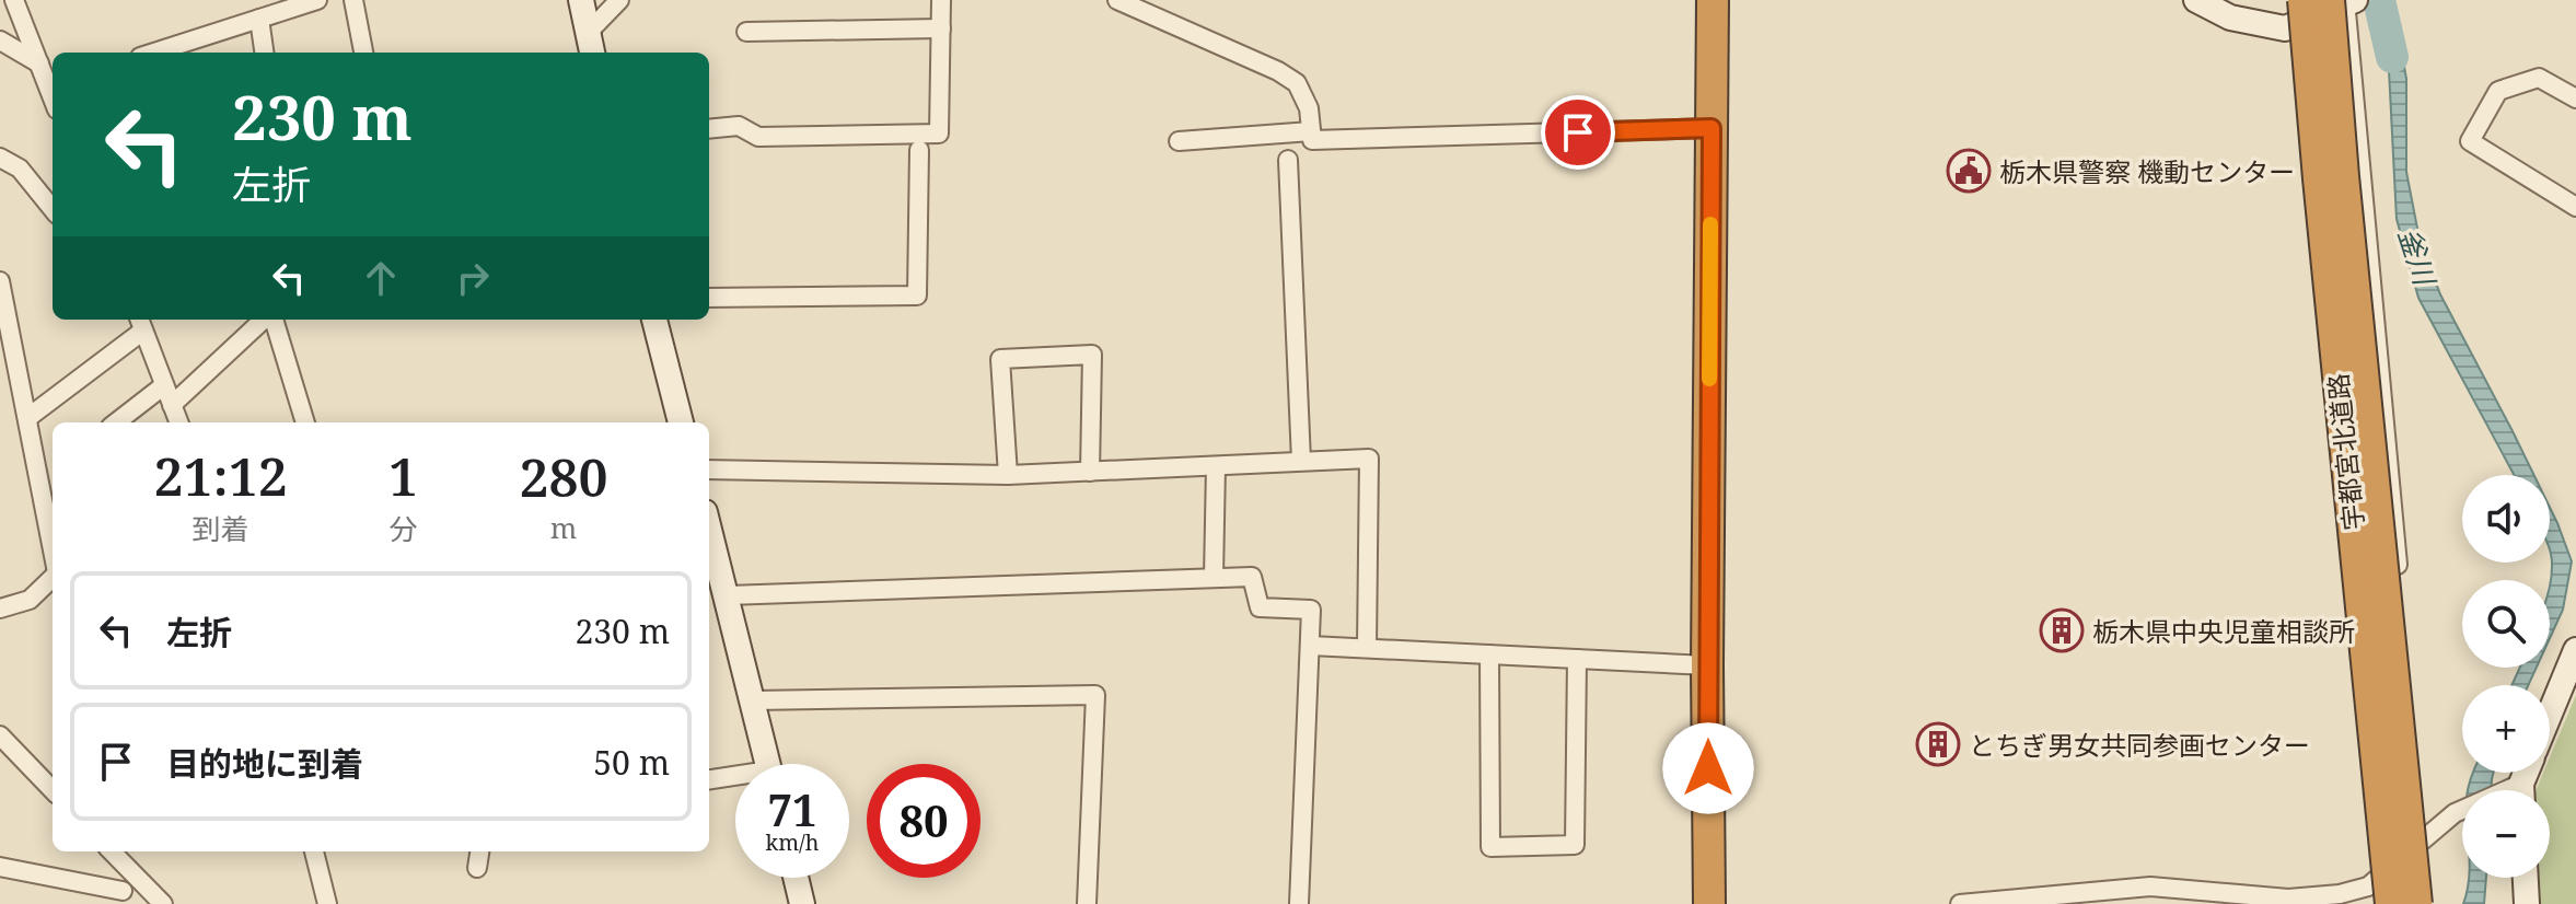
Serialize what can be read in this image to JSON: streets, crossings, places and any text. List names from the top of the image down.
{
  "streets": {
    "highway": ["宇都宮北道路"]
  },
  "water": ["釜川"],
  "places": {
    "public building": ["栃木県警察 機動センター"],
    "building": ["栃木県中央児童相談所", "とちぎ男女共同参画センター"]
  },
  "page": {
    "turn": ["230 m", "左折"],
    "eta": [
      "21:12",
      "到着",
      "1",
      "分",
      "280",
      "m"
    ],
    "map_buttons": ["+", "−"],
    "list": [
      {
        "name": "左折",
        "value": "230 m"
      },
      {
        "name": "目的地に到着",
        "value": "50 m"
      }
    ],
    "speed": "71 km/h",
    "limit": "80"
  }
}
